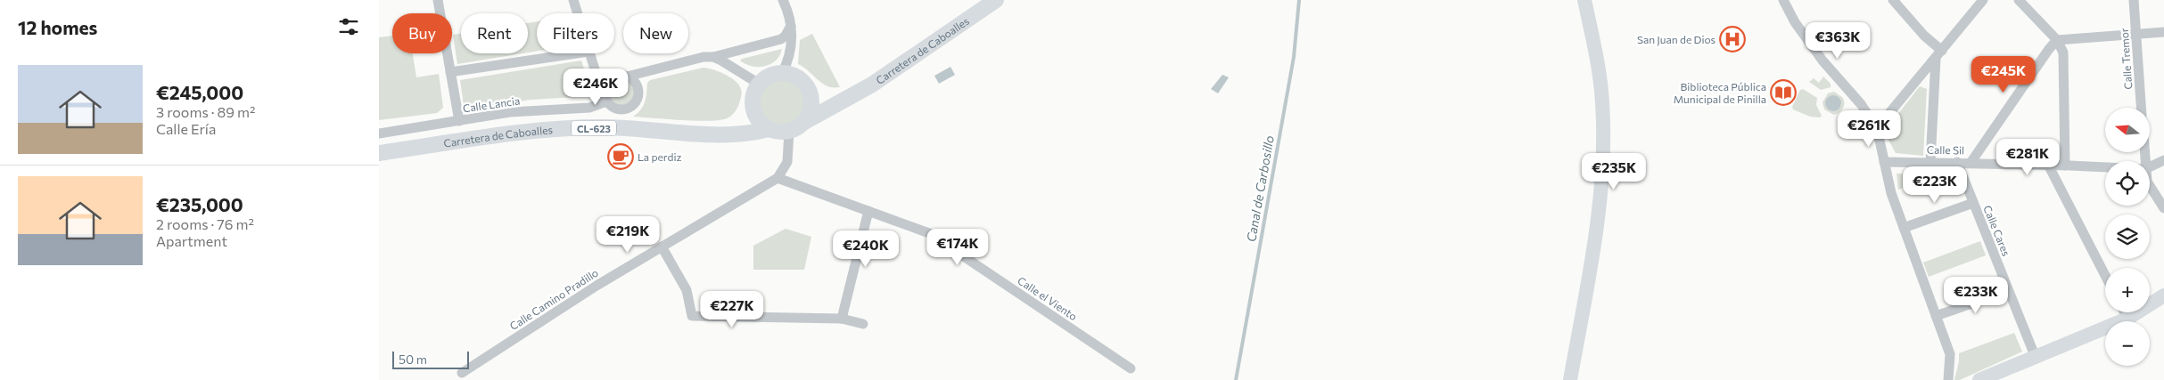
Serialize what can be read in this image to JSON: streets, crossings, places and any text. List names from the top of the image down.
{
  "streets": {
    "main road": ["Carretera de Caboalles", "CL-623"],
    "street": [
      "Calle Tremor",
      "Calle Lancia",
      "Calle Sil",
      "Calle Cares",
      "Calle el Viento",
      "Calle Camino Pradillo"
    ]
  },
  "crossings": [
    ["Carretera de Caboalles", "CL-623"],
    ["Calle Sil", "Calle Cares"],
    ["Calle el Viento", "Calle Camino Pradillo"]
  ],
  "water": ["Canal de Carbosillo"],
  "places": {
    "hospital": ["San Juan de Dios"],
    "library": ["Biblioteca Pública Municipal de Pinilla"],
    "cafe": ["La perdiz"]
  },
  "scale_bar": "50 m",
  "north": "left",
  "page": {
    "heading": "12 homes",
    "chip": [
      "Buy",
      "Rent",
      "Filters",
      "New"
    ],
    "price": [
      "€363K",
      "€245K",
      "€246K",
      "€261K",
      "€281K",
      "€235K",
      "€223K",
      "€219K",
      "€174K",
      "€240K",
      "€233K",
      "€227K"
    ],
    "list": [
      {
        "name": "€245,000",
        "note": "3 rooms · 89 m² · Calle Ería"
      },
      {
        "name": "€235,000",
        "note": "2 rooms · 76 m² · Apartment"
      }
    ],
    "map_buttons": ["+", "−"],
    "scale": "50 m"
  }
}
